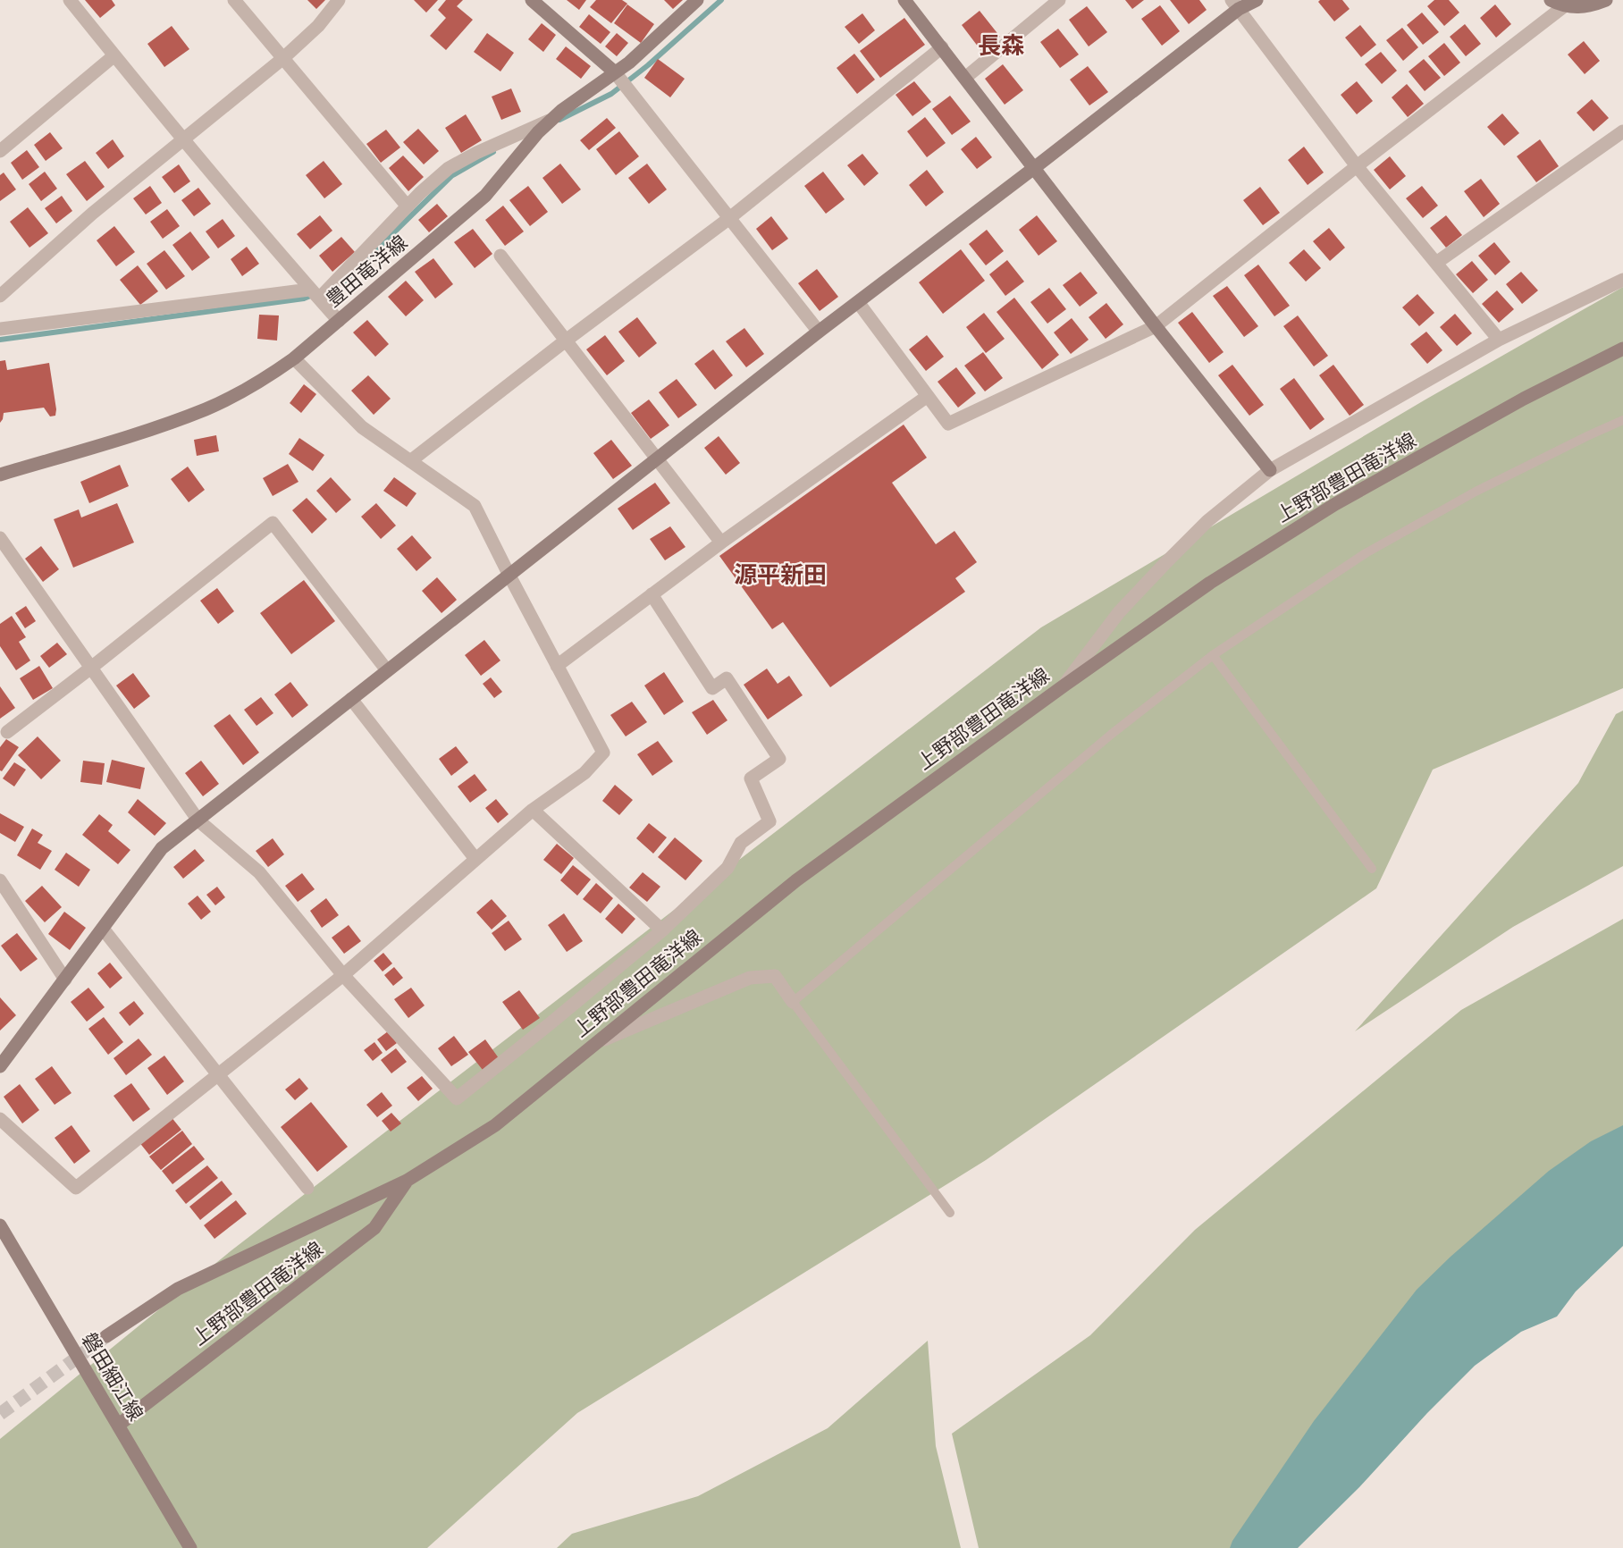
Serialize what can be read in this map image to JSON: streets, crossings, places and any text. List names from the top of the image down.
{
  "streets": {
    "main road": ["豊田竜洋線", "上野部豊田竜洋線", "磐田細江線"]
  },
  "crossings": [
    ["上野部豊田竜洋線", "磐田細江線"]
  ],
  "districts": ["長森", "源平新田"]
}
